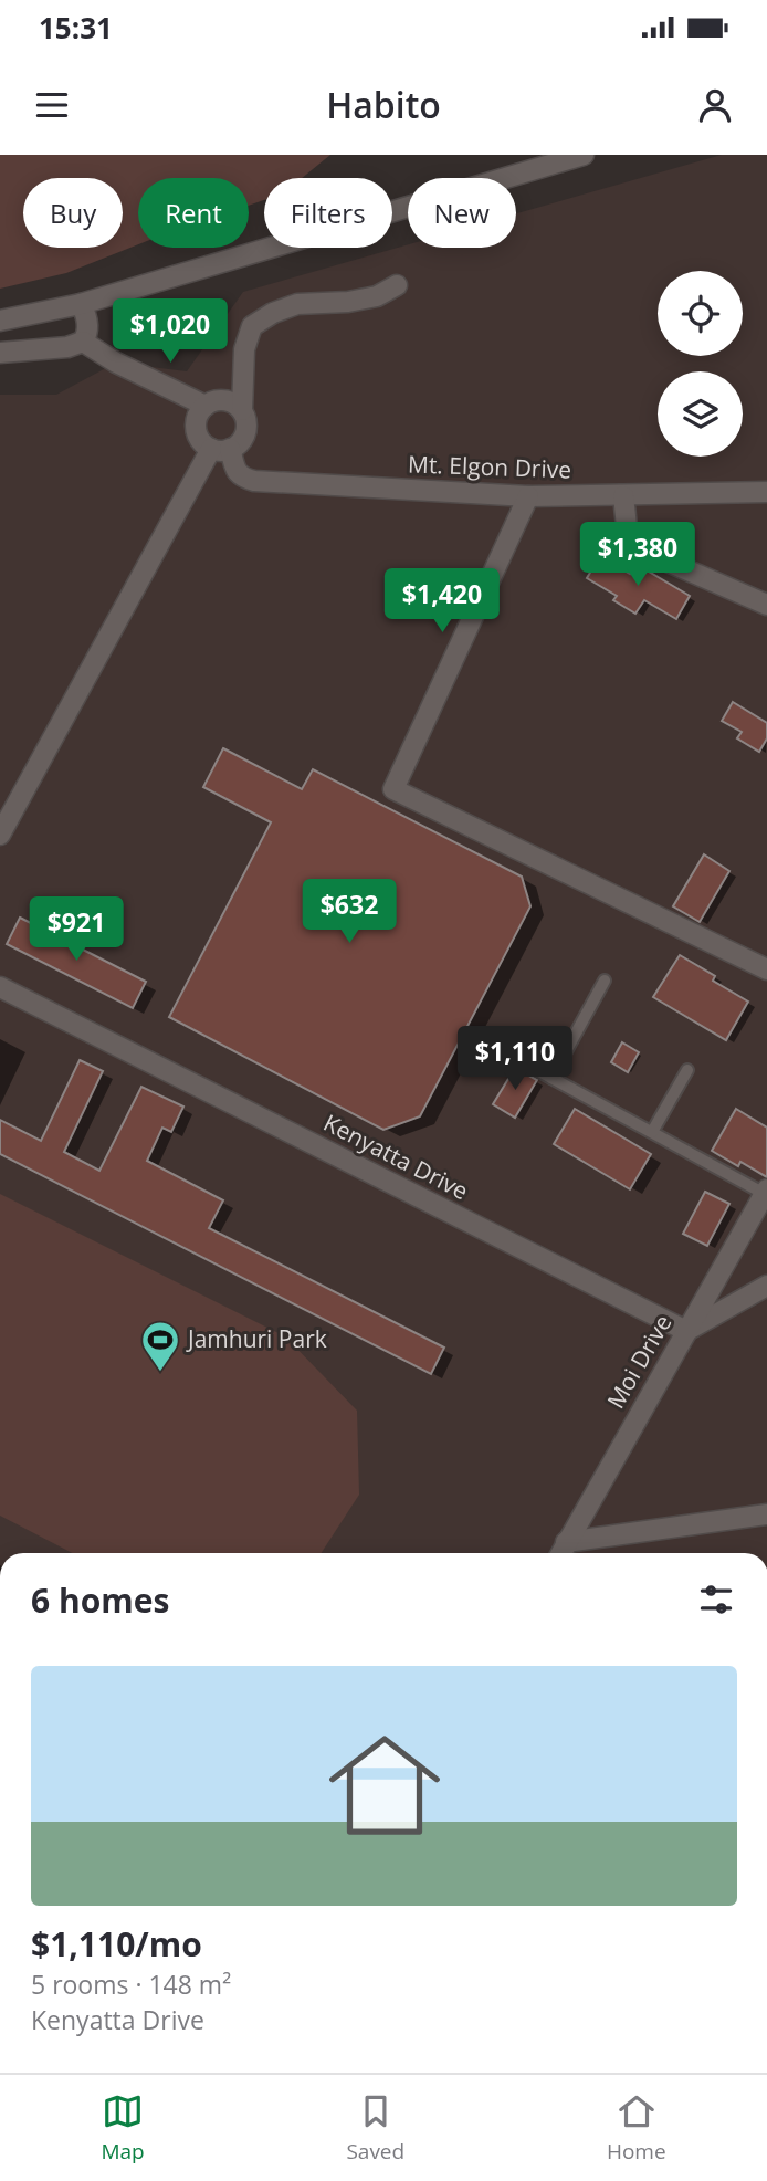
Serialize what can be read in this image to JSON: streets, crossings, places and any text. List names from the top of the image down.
{
  "streets": {
    "street": ["Mt. Elgon Drive", "Kenyatta Drive", "Moi Drive"]
  },
  "crossings": [
    ["Kenyatta Drive", "Moi Drive"]
  ],
  "places": {
    "sports": ["Jamhuri Park"]
  },
  "page": {
    "status": "15:31",
    "header": "Habito",
    "chip": [
      "Buy",
      "Rent",
      "Filters",
      "New"
    ],
    "price": [
      "$1,020",
      "$1,380",
      "$1,420",
      "$632",
      "$921",
      "$1,110"
    ],
    "heading": "6 homes",
    "list": [
      {
        "name": "$1,110/mo",
        "note": "5 rooms · 148 m² · Kenyatta Drive"
      }
    ],
    "tabs": ["Map", "Saved", "Home"]
  }
}
